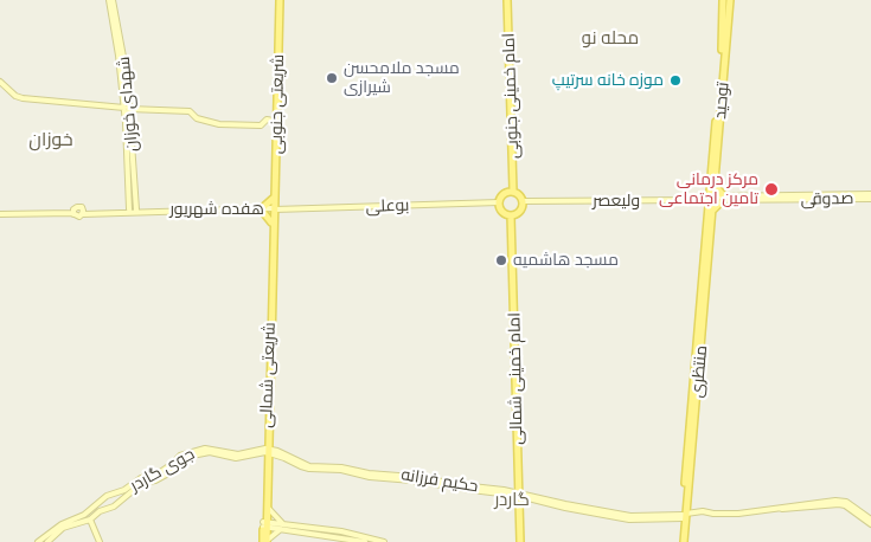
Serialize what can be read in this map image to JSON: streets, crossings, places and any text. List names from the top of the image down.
{
  "streets": {
    "main road": [
      "امام خمینی جنوبی",
      "توحید",
      "شریعتی جنوبی",
      "منتظری",
      "شریعتی شمالی",
      "امام خمینی شمالی"
    ],
    "street": [
      "شهدای خوزان",
      "صدوقی",
      "ولیعصر",
      "بوعلی",
      "هفده شهریور",
      "جوی گاردر",
      "حکیم فرزانه"
    ]
  },
  "crossings": [
    ["امام خمینی جنوبی", "ولیعصر"],
    ["امام خمینی جنوبی", "بوعلی"],
    ["امام خمینی جنوبی", "امام خمینی شمالی"],
    ["توحید", "صدوقی"],
    ["توحید", "ولیعصر"],
    ["توحید", "منتظری"],
    ["شهدای خوزان", "هفده شهریور"],
    ["شریعتی جنوبی", "بوعلی"],
    ["شریعتی جنوبی", "هفده شهریور"],
    ["شریعتی جنوبی", "شریعتی شمالی"],
    ["صدوقی", "ولیعصر"],
    ["صدوقی", "منتظری"],
    ["ولیعصر", "بوعلی"],
    ["ولیعصر", "منتظری"],
    ["ولیعصر", "امام خمینی شمالی"],
    ["بوعلی", "هفده شهریور"],
    ["بوعلی", "شریعتی شمالی"],
    ["بوعلی", "امام خمینی شمالی"],
    ["هفده شهریور", "شریعتی شمالی"],
    ["منتظری", "حکیم فرزانه"],
    ["شریعتی شمالی", "جوی گاردر"],
    ["شریعتی شمالی", "حکیم فرزانه"],
    ["امام خمینی شمالی", "حکیم فرزانه"],
    ["جوی گاردر", "حکیم فرزانه"]
  ],
  "districts": ["محله نو", "خوزان", "گاردر"],
  "places": [
    "مسجد ملامحسن شیرازی",
    "موزه خانه سرتیپ",
    "مرکز درمانی تامین اجتماعی",
    "مسجد هاشمیه"
  ]
}
